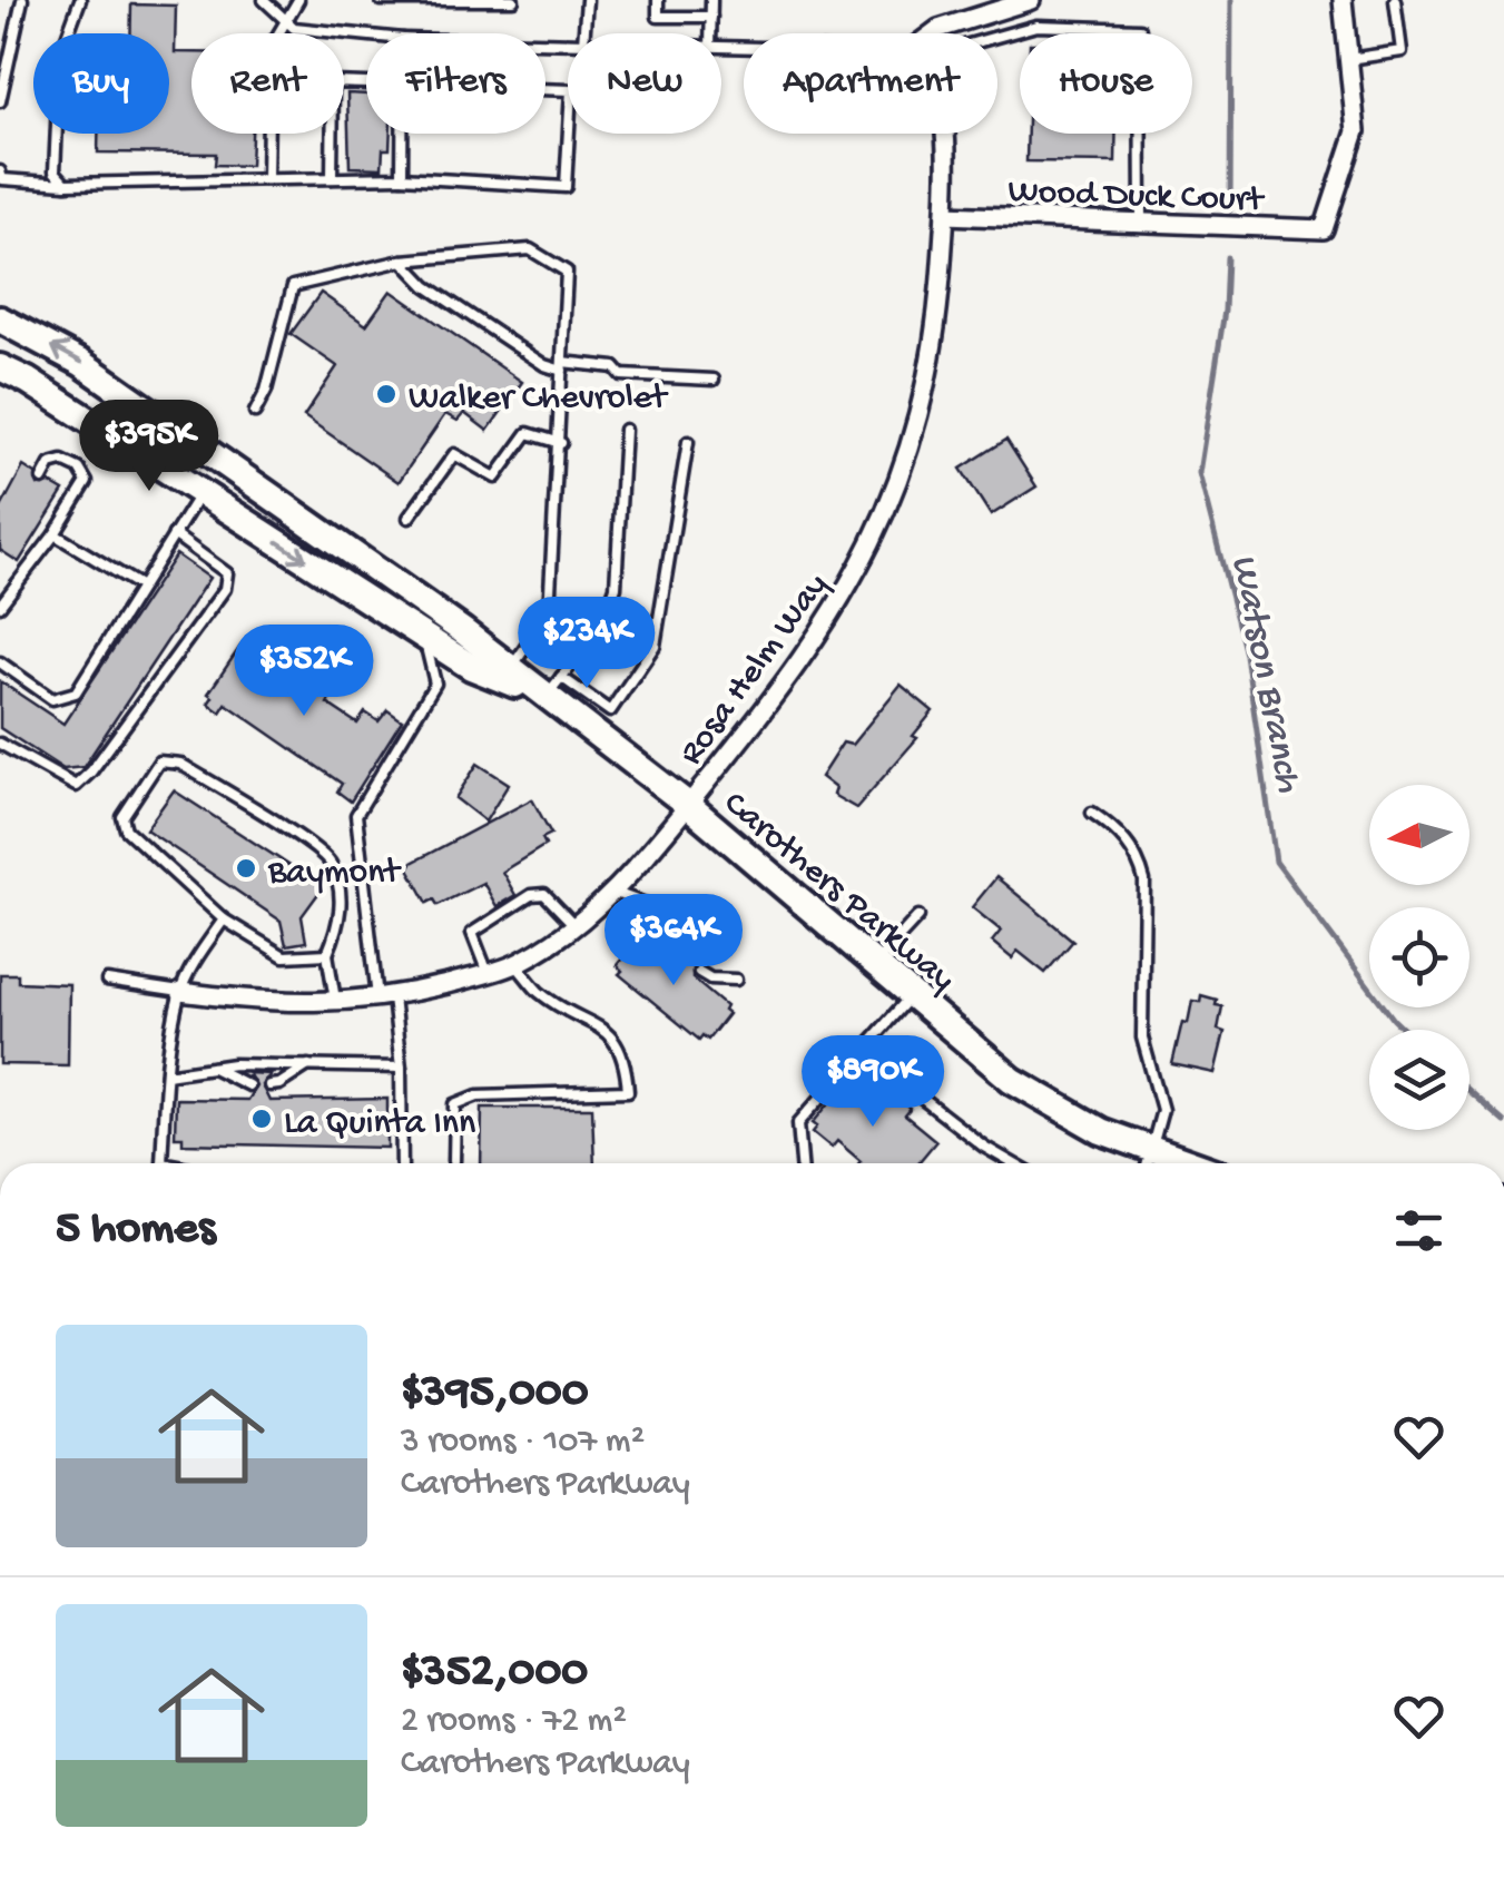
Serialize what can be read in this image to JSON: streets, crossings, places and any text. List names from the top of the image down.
{
  "streets": {
    "main road": ["Carothers Parkway"],
    "street": ["Wood Duck Court", "Rosa Helm Way"]
  },
  "crossings": [
    ["Wood Duck Court", "Rosa Helm Way"],
    ["Rosa Helm Way", "Carothers Parkway"]
  ],
  "water": ["Watson Branch"],
  "places": ["Walker Chevrolet", "Baymont", "La Quinta Inn"],
  "north": "left",
  "page": {
    "chip": [
      "Buy",
      "Rent",
      "Filters",
      "New",
      "Apartment",
      "House"
    ],
    "price": [
      "$395K",
      "$234K",
      "$352K",
      "$364K",
      "$890K"
    ],
    "heading": "5 homes",
    "list": [
      {
        "name": "$395,000",
        "note": "3 rooms · 107 m² · Carothers Parkway"
      },
      {
        "name": "$352,000",
        "note": "2 rooms · 72 m² · Carothers Parkway"
      }
    ]
  }
}
